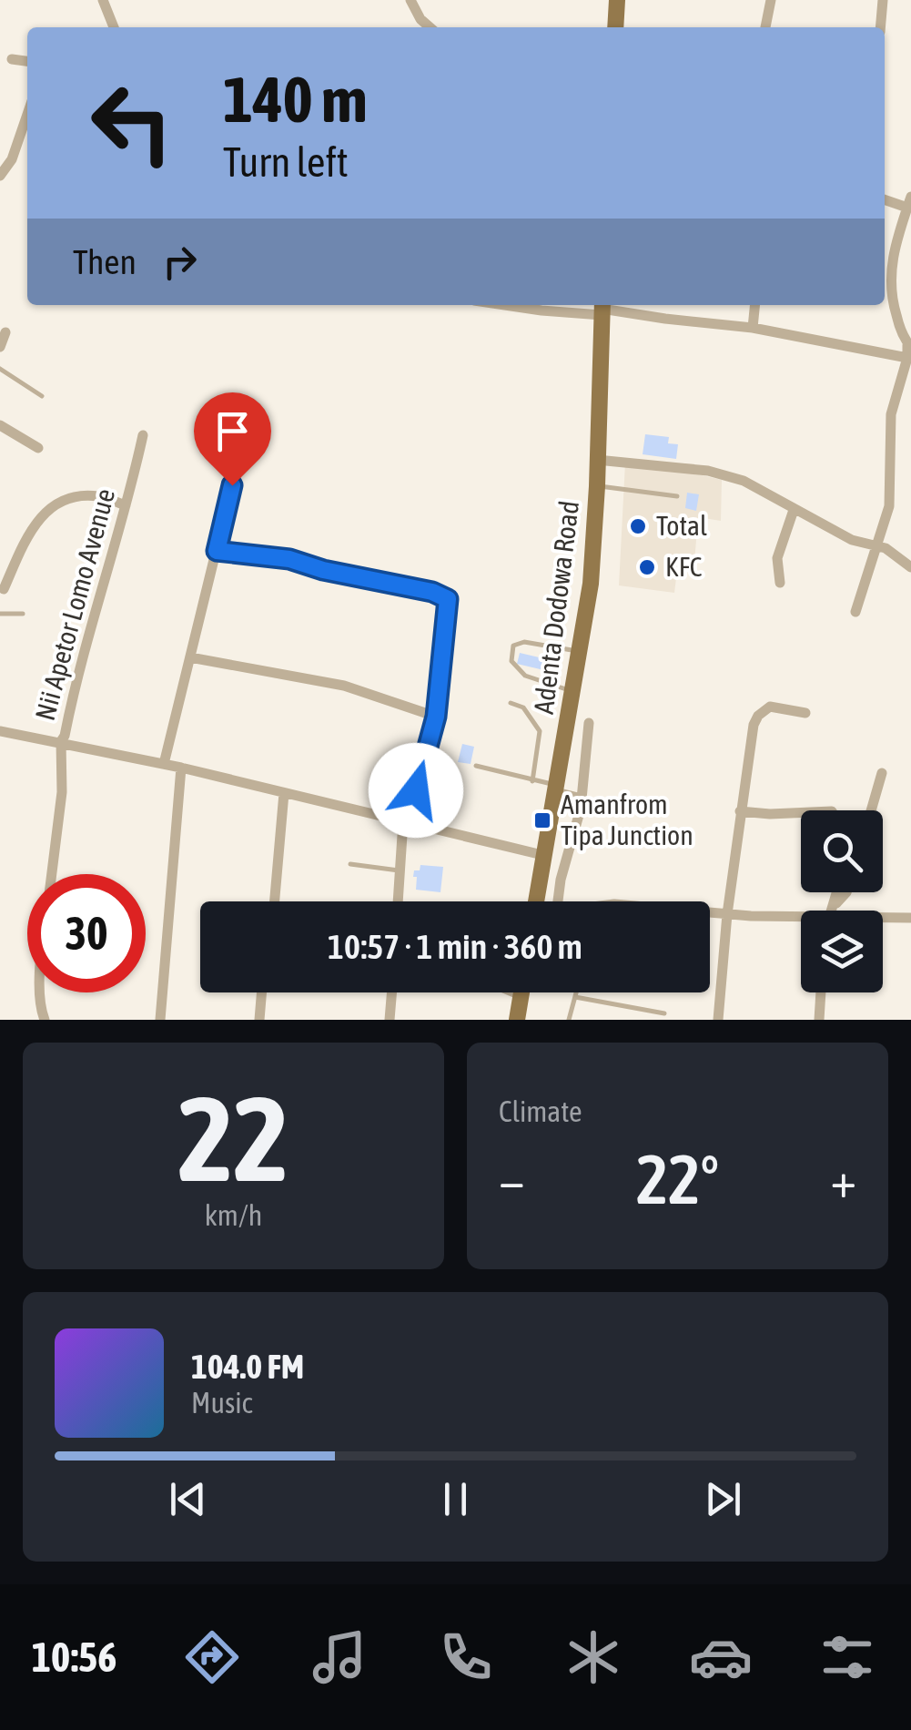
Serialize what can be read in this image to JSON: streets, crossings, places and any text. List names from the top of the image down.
{
  "streets": {
    "main road": ["Adenta Dodowa Road"],
    "street": ["Nii Apetor Lomo Avenue"]
  },
  "places": {
    "other": ["Total", "KFC"],
    "transit": ["Amanfrom Tipa Junction"]
  },
  "page": {
    "turn": ["140 m", "Turn left"],
    "then": "Then",
    "limit": "30",
    "trip": "10:57 · 1 min · 360 m",
    "tile": [
      ["22", "km/h"],
      "Climate"
    ],
    "heat": ["−", "22°", "+"],
    "song": ["104.0 FM", "Music"],
    "tabs": "10:56"
  }
}
